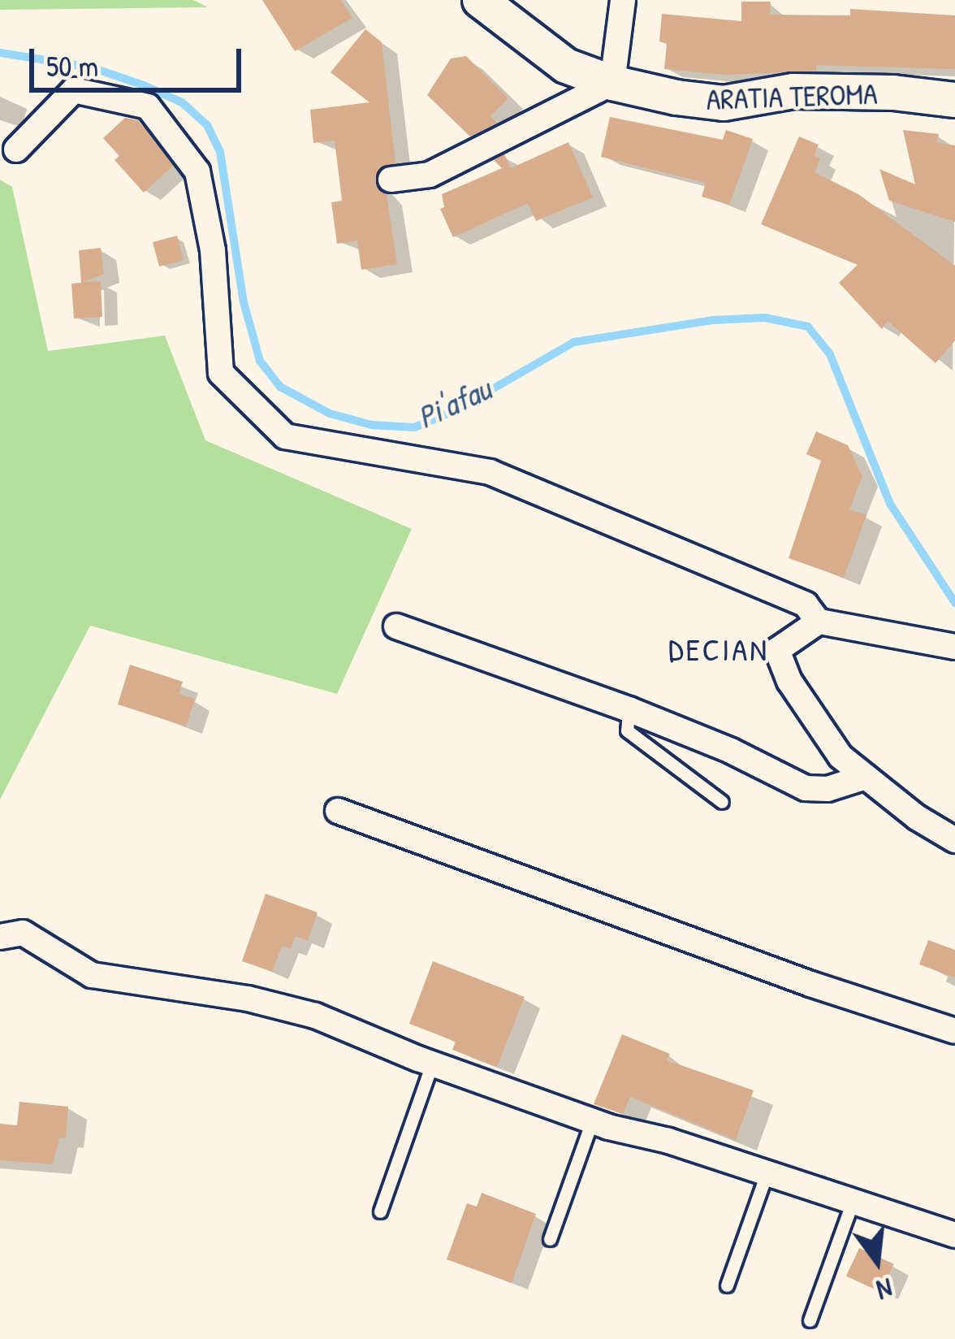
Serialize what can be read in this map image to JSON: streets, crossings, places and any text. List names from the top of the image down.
{
  "streets": {
    "main road": ["ARATIA TEROMA"]
  },
  "districts": ["DECIAN"],
  "water": ["Pi'afau"],
  "scale_bar": "50 m",
  "north": "bottom"
}
